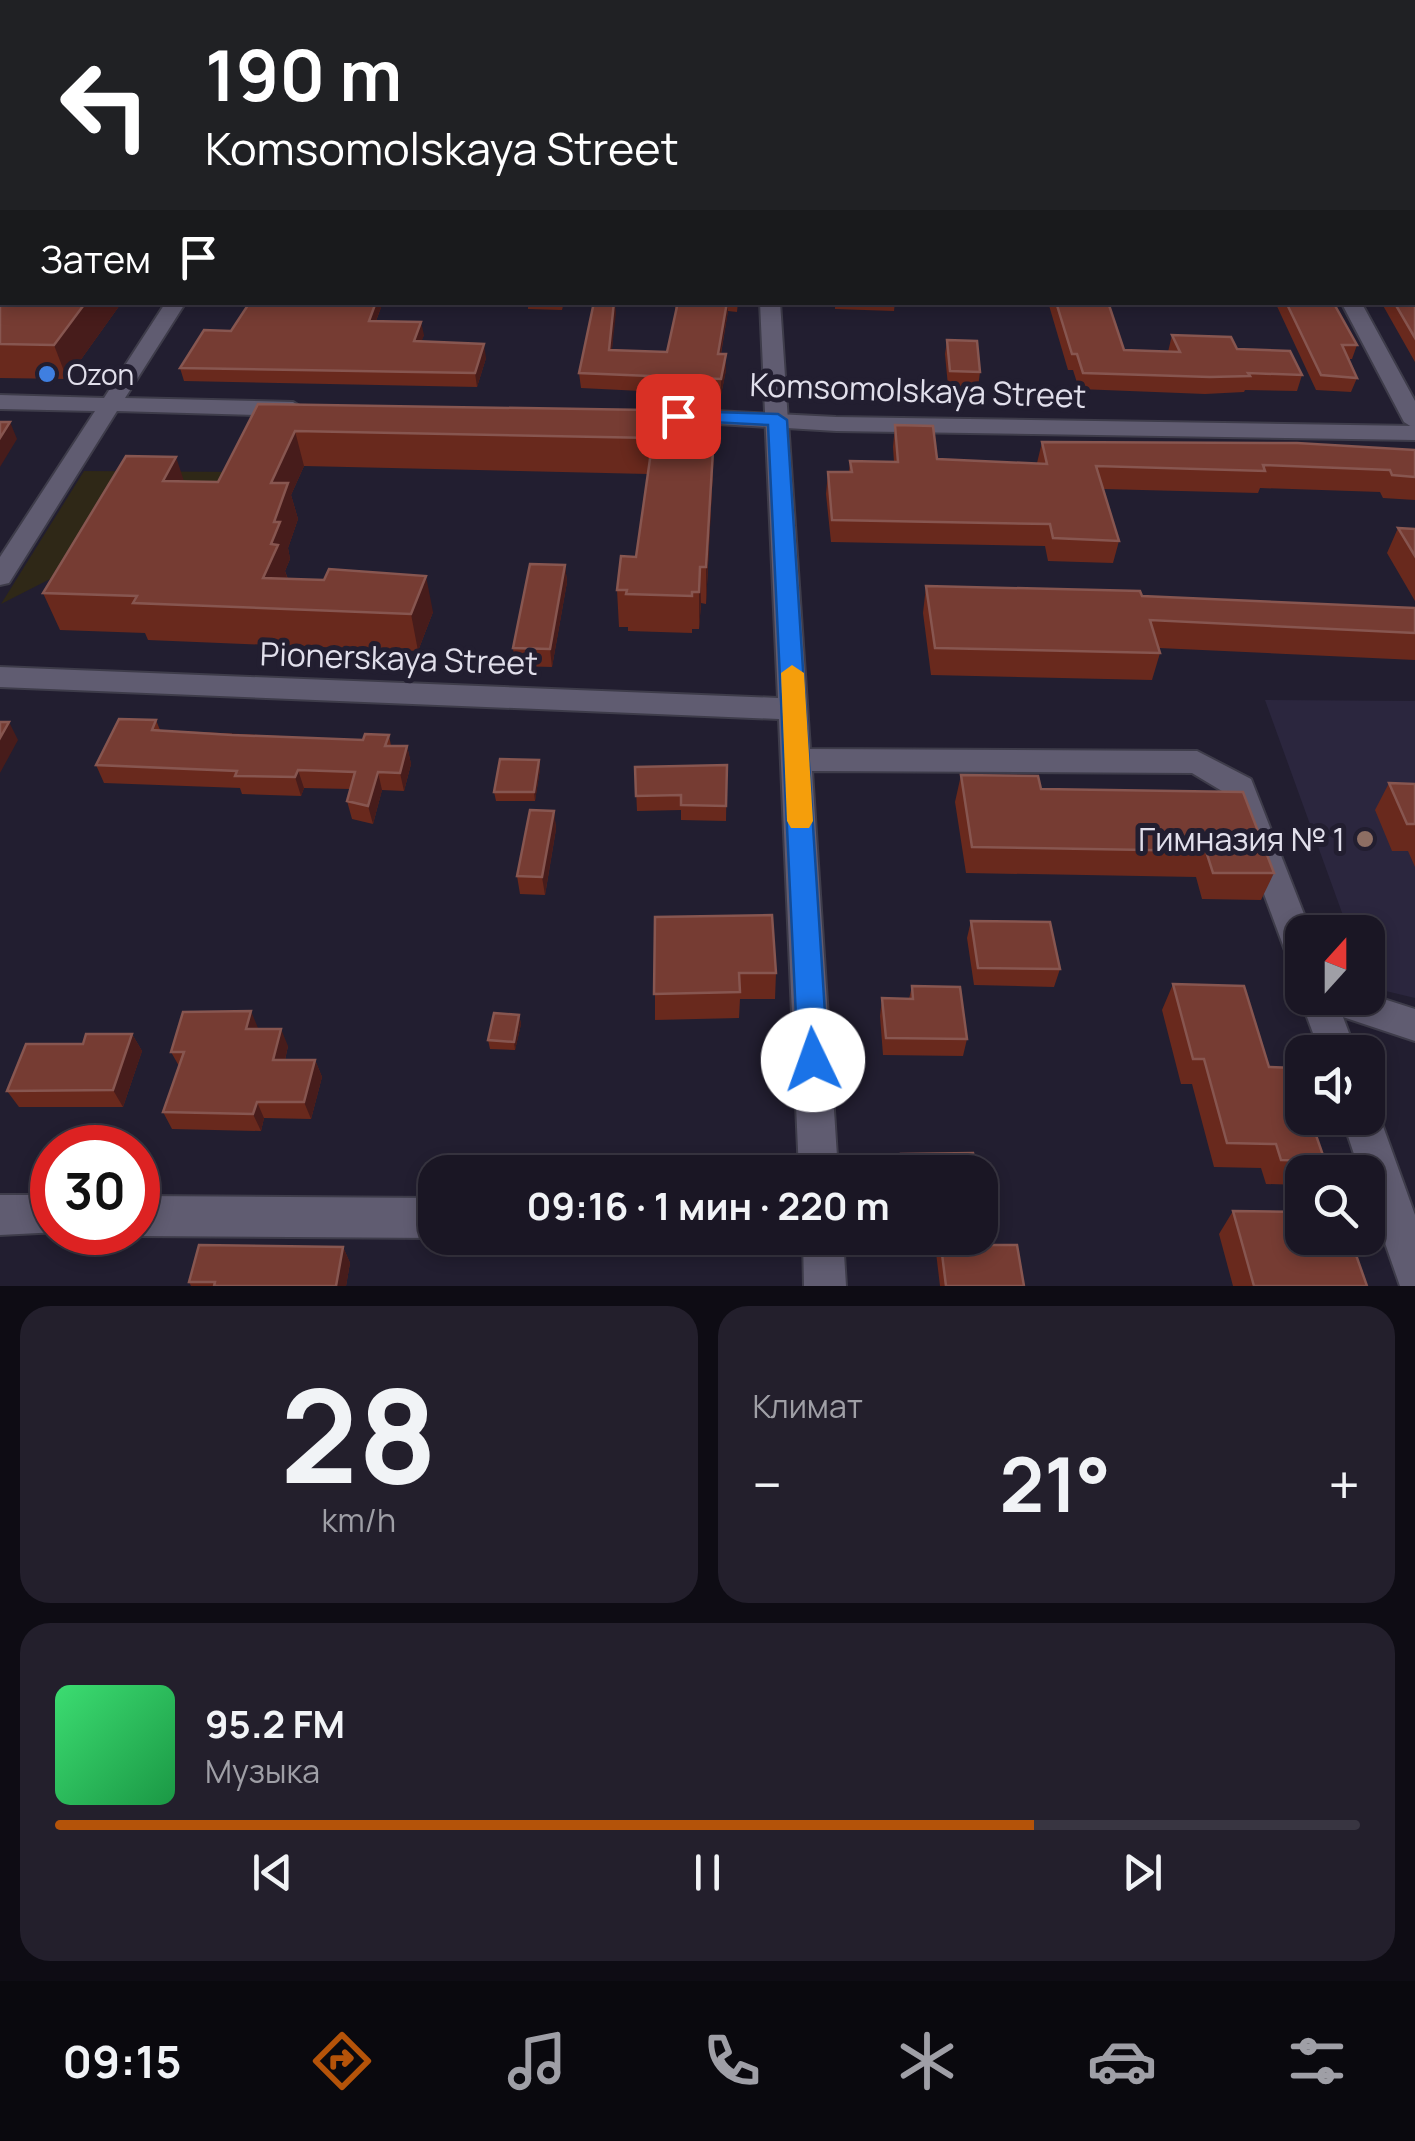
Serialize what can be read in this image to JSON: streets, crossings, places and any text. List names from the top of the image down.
{
  "streets": {
    "street": ["Komsomolskaya Street", "Pionerskaya Street"]
  },
  "places": ["Ozon", "Гимназия № 1"],
  "north": "top",
  "page": {
    "turn": ["190 m", "Komsomolskaya Street"],
    "then": "Затем",
    "limit": "30",
    "trip": "09:16 · 1 мин · 220 m",
    "tile": [
      ["28", "km/h"],
      "Климат"
    ],
    "heat": ["−", "21°", "+"],
    "song": ["95.2 FM", "Музыка"],
    "tabs": "09:15"
  }
}
